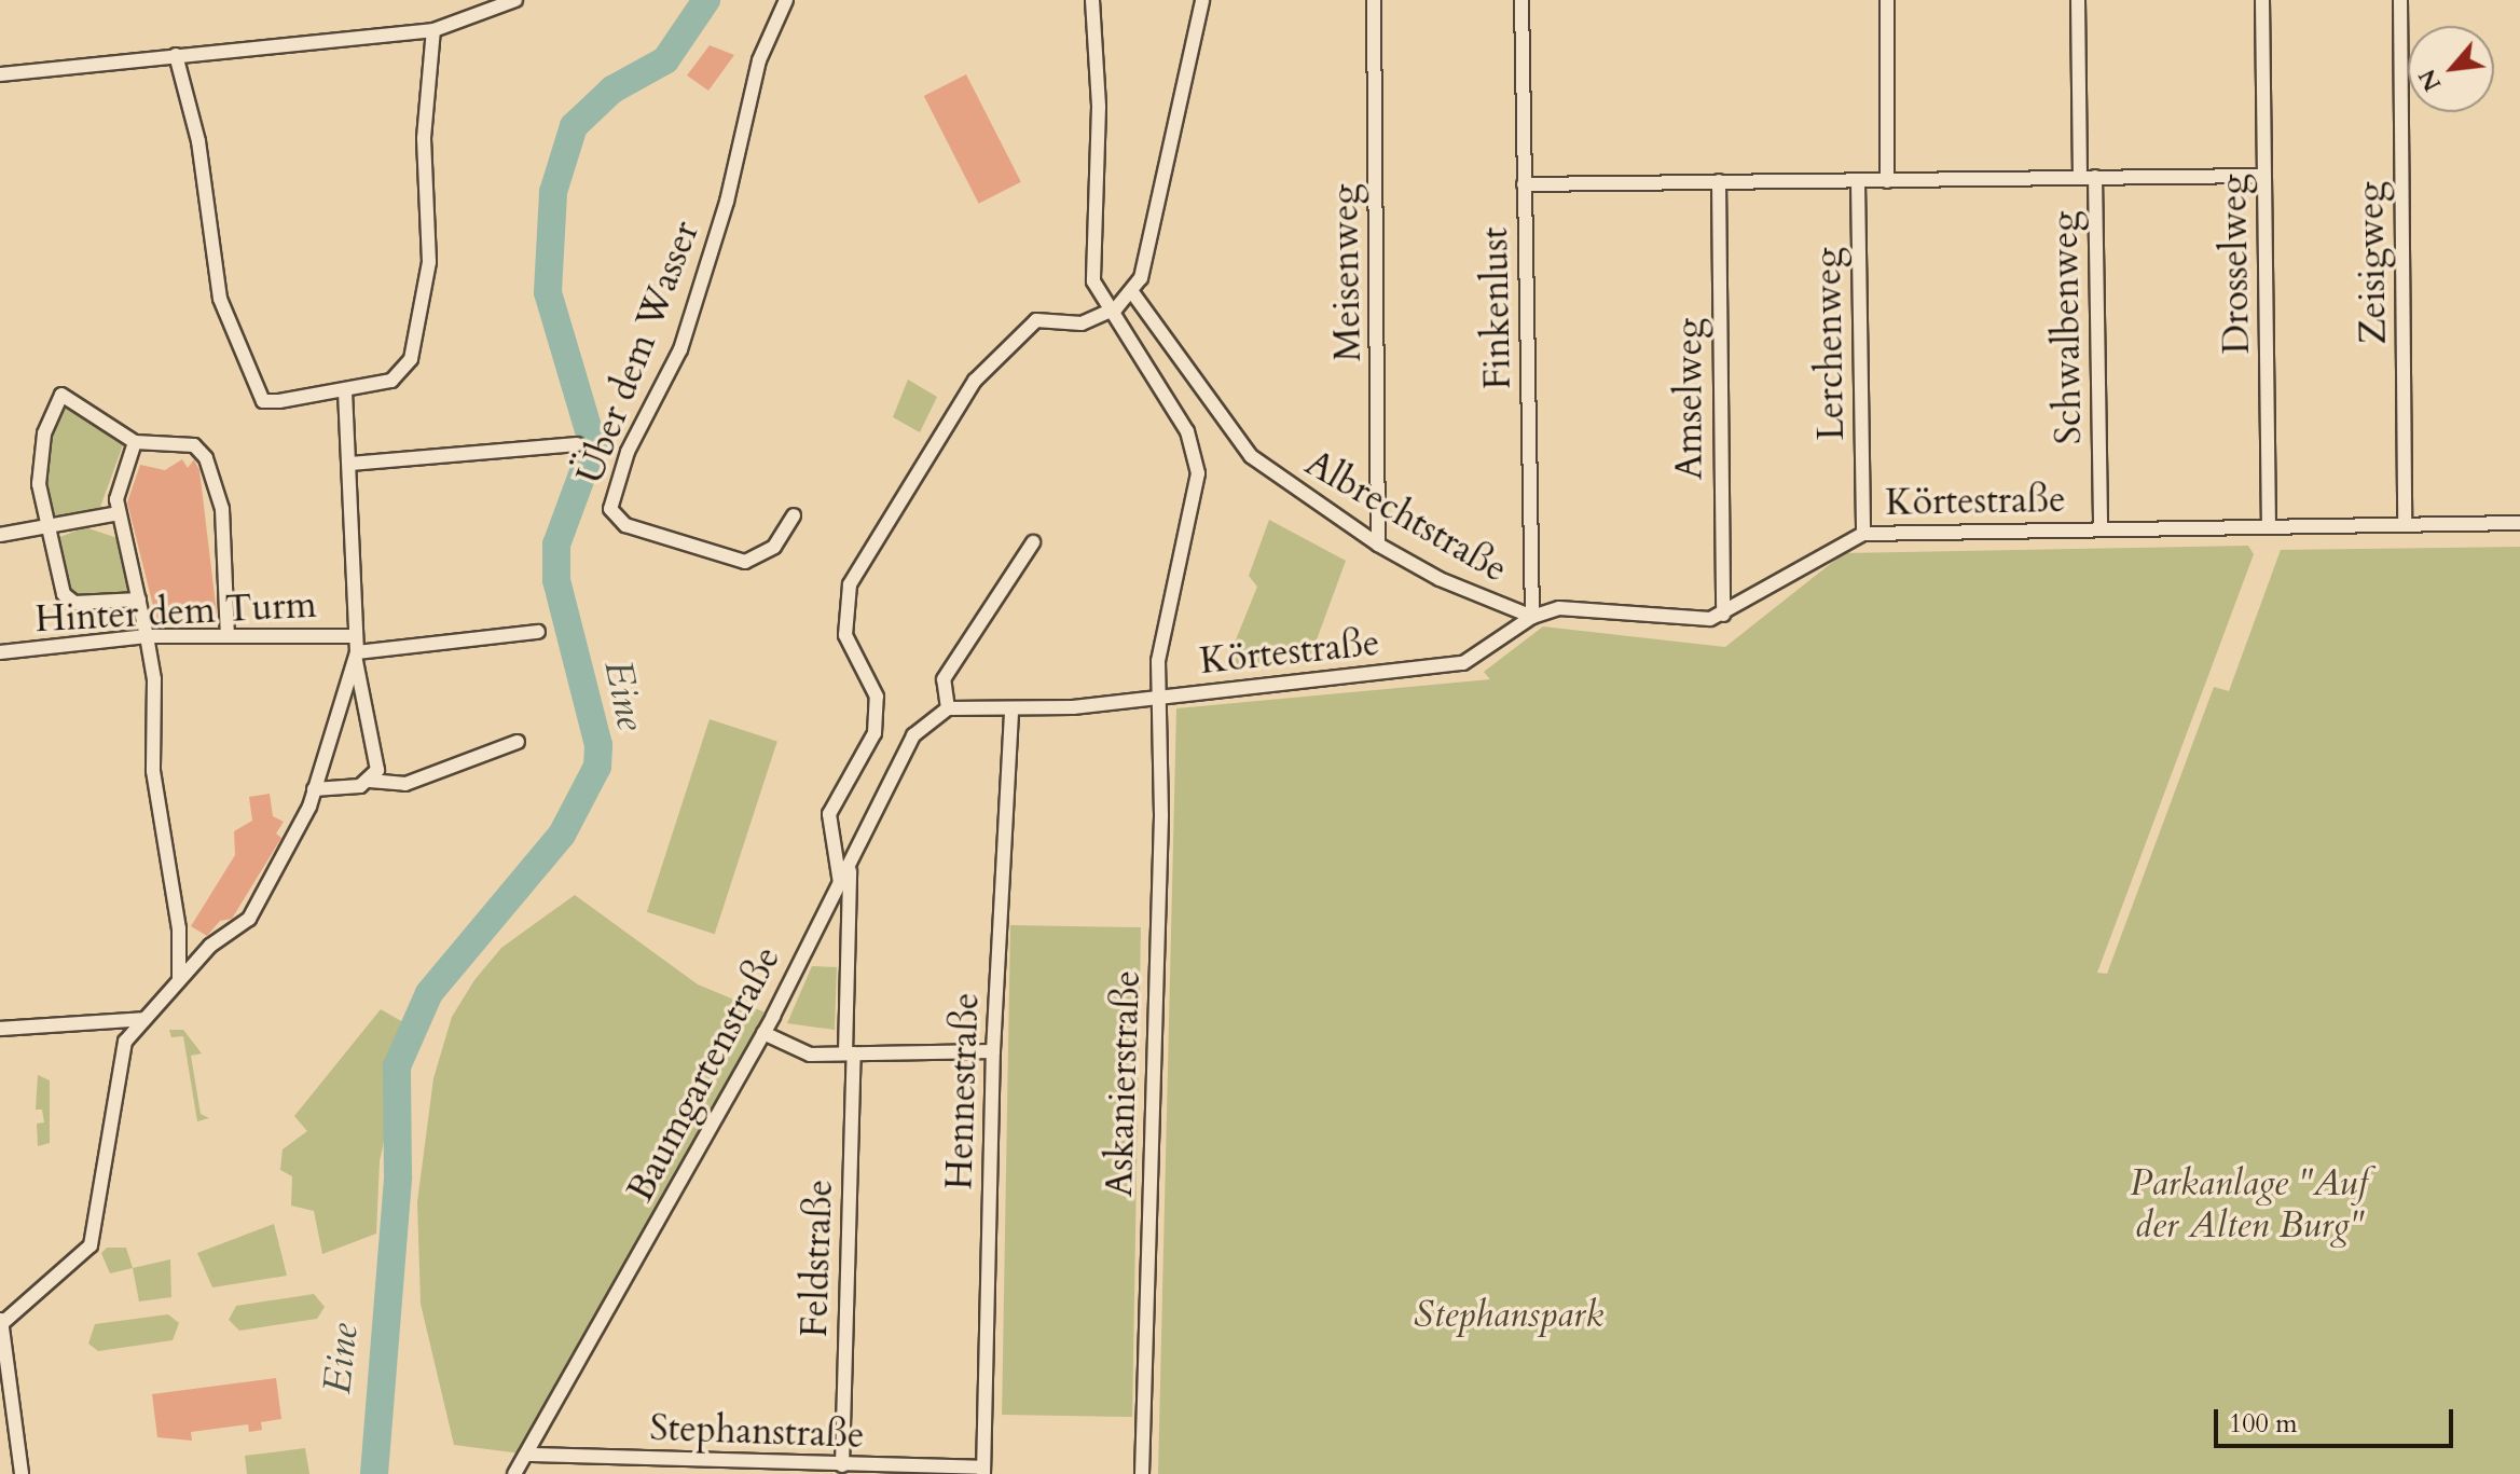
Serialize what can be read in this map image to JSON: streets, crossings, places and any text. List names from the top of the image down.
{
  "streets": {
    "street": [
      "Zeisigweg",
      "Drosselweg",
      "Meisenweg",
      "Finkenlust",
      "Schwalbenweg",
      "Lerchenweg",
      "Über dem Wasser",
      "Amselweg",
      "Körtestraße",
      "Albrechtstraße",
      "Hinter dem Turm",
      "Baumgartenstraße",
      "Askanierstraße",
      "Hennestraße",
      "Feldstraße",
      "Stephanstraße"
    ]
  },
  "crossings": [
    ["Zeisigweg", "Körtestraße"],
    ["Drosselweg", "Körtestraße"],
    ["Meisenweg", "Albrechtstraße"],
    ["Finkenlust", "Körtestraße"],
    ["Finkenlust", "Albrechtstraße"],
    ["Schwalbenweg", "Körtestraße"],
    ["Lerchenweg", "Körtestraße"],
    ["Amselweg", "Körtestraße"],
    ["Körtestraße", "Albrechtstraße"],
    ["Körtestraße", "Baumgartenstraße"],
    ["Körtestraße", "Askanierstraße"],
    ["Körtestraße", "Hennestraße"],
    ["Baumgartenstraße", "Feldstraße"],
    ["Baumgartenstraße", "Stephanstraße"],
    ["Hennestraße", "Stephanstraße"],
    ["Feldstraße", "Stephanstraße"]
  ],
  "water": ["Eine"],
  "parks": ["Parkanlage \"Auf der Alten Burg\"", "Stephanspark"],
  "scale_bar": "100 m",
  "north": "bottom left"
}
